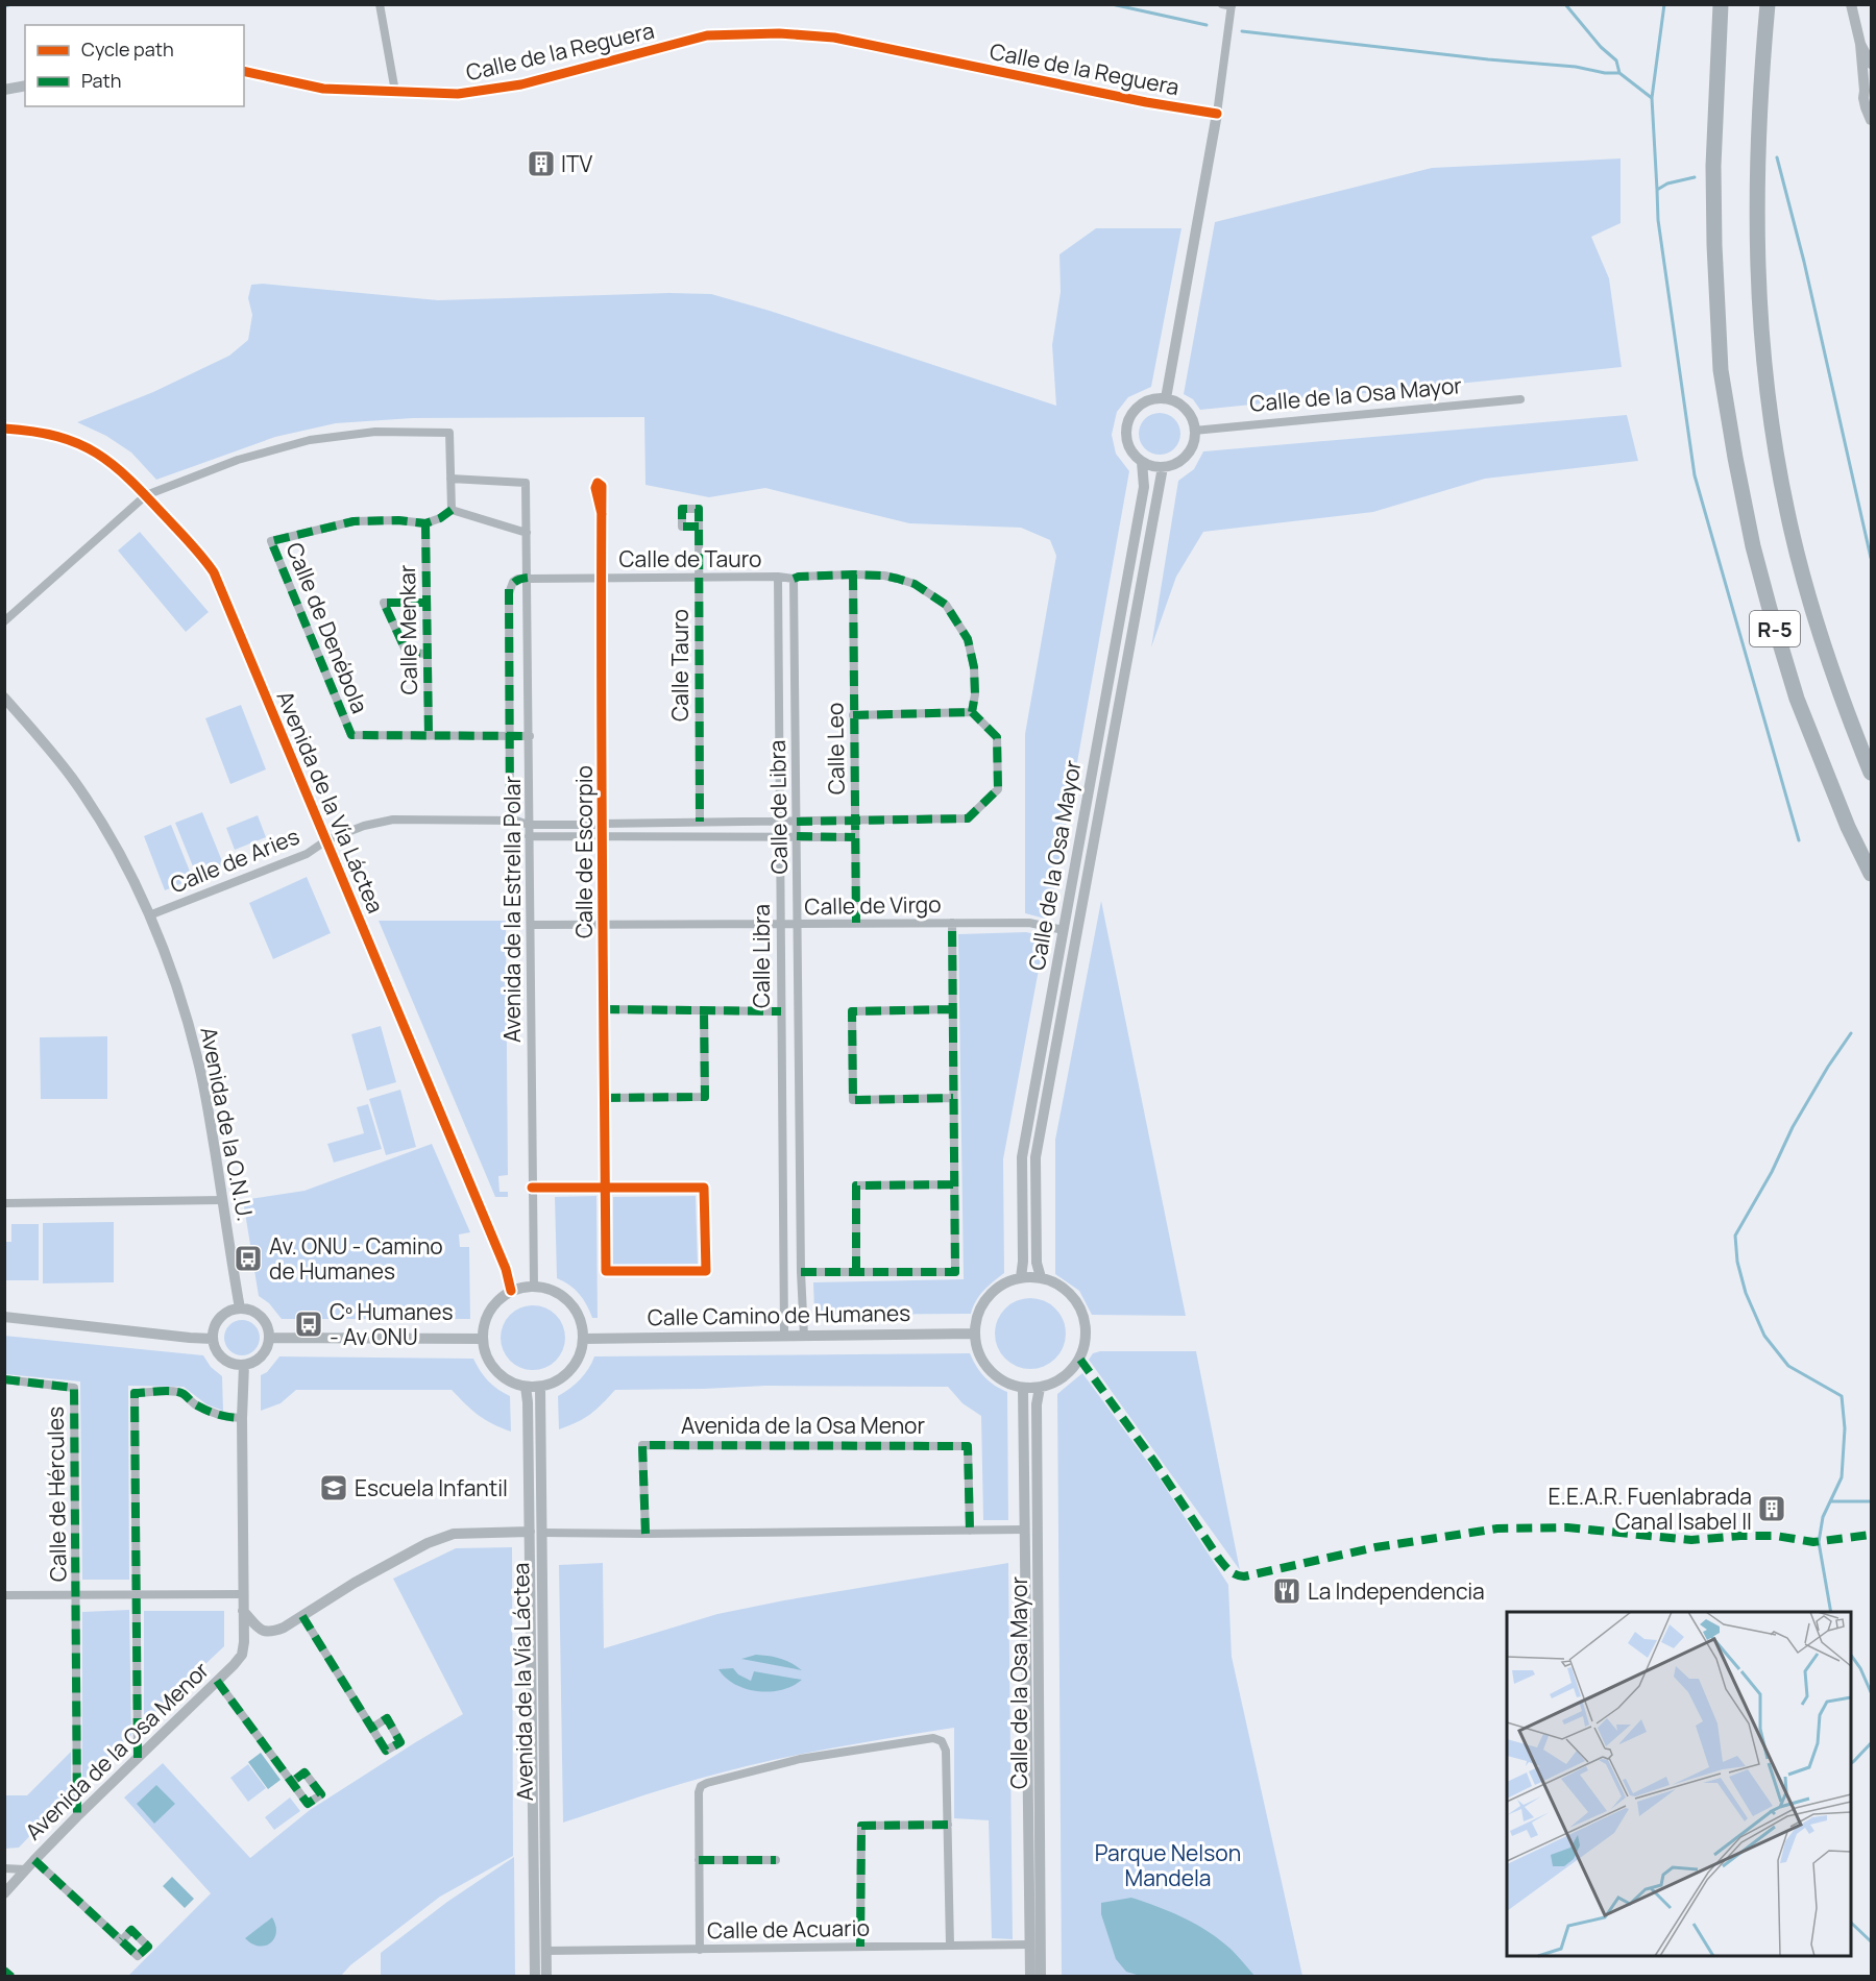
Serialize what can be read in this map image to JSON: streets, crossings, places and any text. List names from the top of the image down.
{
  "streets": {
    "highway": ["R-5"],
    "street": [
      "Calle de la Reguera",
      "Calle de la Osa Mayor",
      "Calle de Tauro",
      "Calle de Denébola",
      "Calle Menkar",
      "Calle Tauro",
      "Calle Leo",
      "Avenida de la Vía Láctea",
      "Calle de Libra",
      "Calle de Escorpio",
      "Calle de Aries",
      "Calle de Virgo",
      "Avenida de la Estrella Polar",
      "Calle Libra",
      "Avenida de la O.N.U.",
      "Calle Camino de Humanes",
      "Avenida de la Osa Menor",
      "Calle de Hércules",
      "Calle de Acuario"
    ]
  },
  "crossings": [
    ["Calle de la Osa Mayor", "Calle de Virgo"],
    ["Calle de la Osa Mayor", "Calle Camino de Humanes"],
    ["Calle de la Osa Mayor", "Calle de Acuario"],
    ["Calle de Tauro", "Calle Tauro"],
    ["Calle de Tauro", "Calle Leo"],
    ["Calle de Tauro", "Calle de Libra"],
    ["Calle de Tauro", "Calle de Escorpio"],
    ["Calle de Tauro", "Avenida de la Estrella Polar"],
    ["Calle de Tauro", "Calle Libra"],
    ["Calle de Denébola", "Calle Menkar"],
    ["Calle de Denébola", "Avenida de la Estrella Polar"],
    ["Calle Tauro", "Calle de Aries"],
    ["Calle Leo", "Calle de Aries"],
    ["Calle Leo", "Calle de Virgo"],
    ["Avenida de la Vía Láctea", "Calle de Aries"],
    ["Avenida de la Vía Láctea", "Avenida de la Estrella Polar"],
    ["Avenida de la Vía Láctea", "Calle Camino de Humanes"],
    ["Avenida de la Vía Láctea", "Calle de Acuario"],
    ["Calle de Libra", "Calle de Aries"],
    ["Calle de Libra", "Calle de Virgo"],
    ["Calle de Libra", "Calle Camino de Humanes"],
    ["Calle de Escorpio", "Calle de Aries"],
    ["Calle de Escorpio", "Calle de Virgo"],
    ["Calle de Escorpio", "Avenida de la Estrella Polar"],
    ["Calle de Aries", "Avenida de la Estrella Polar"],
    ["Calle de Aries", "Calle Libra"],
    ["Calle de Aries", "Avenida de la O.N.U."],
    ["Calle de Virgo", "Avenida de la Estrella Polar"],
    ["Calle de Virgo", "Calle Libra"],
    ["Avenida de la Estrella Polar", "Calle Camino de Humanes"],
    ["Calle Libra", "Calle Camino de Humanes"],
    ["Avenida de la Osa Menor", "Calle de Hércules"]
  ],
  "parks": ["Parque Nelson Mandela"],
  "places": {
    "building": ["ITV", "E.E.A.R. Fuenlabrada Canal Isabel II"],
    "bus stop": ["Av. ONU - Camino de Humanes", "Cº Humanes - Av ONU"],
    "school or university": ["Escuela Infantil"],
    "restaurant": ["La Independencia"]
  },
  "legend": ["Cycle path", "Path"]
}
